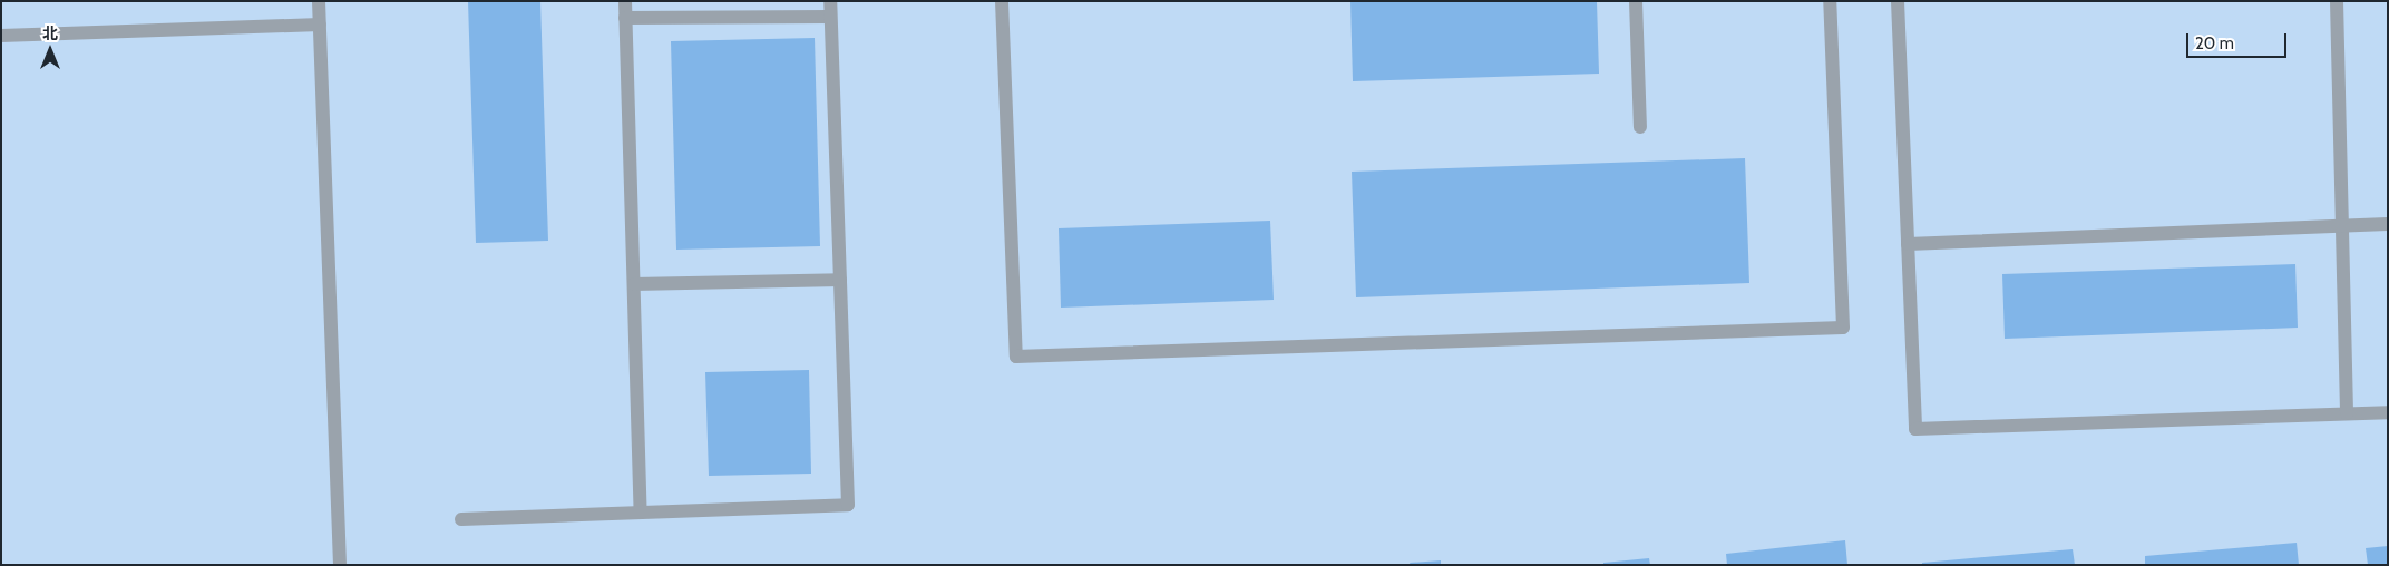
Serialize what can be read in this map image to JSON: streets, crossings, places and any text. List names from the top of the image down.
{
  "scale_bar": "20 m",
  "north": "top"
}
